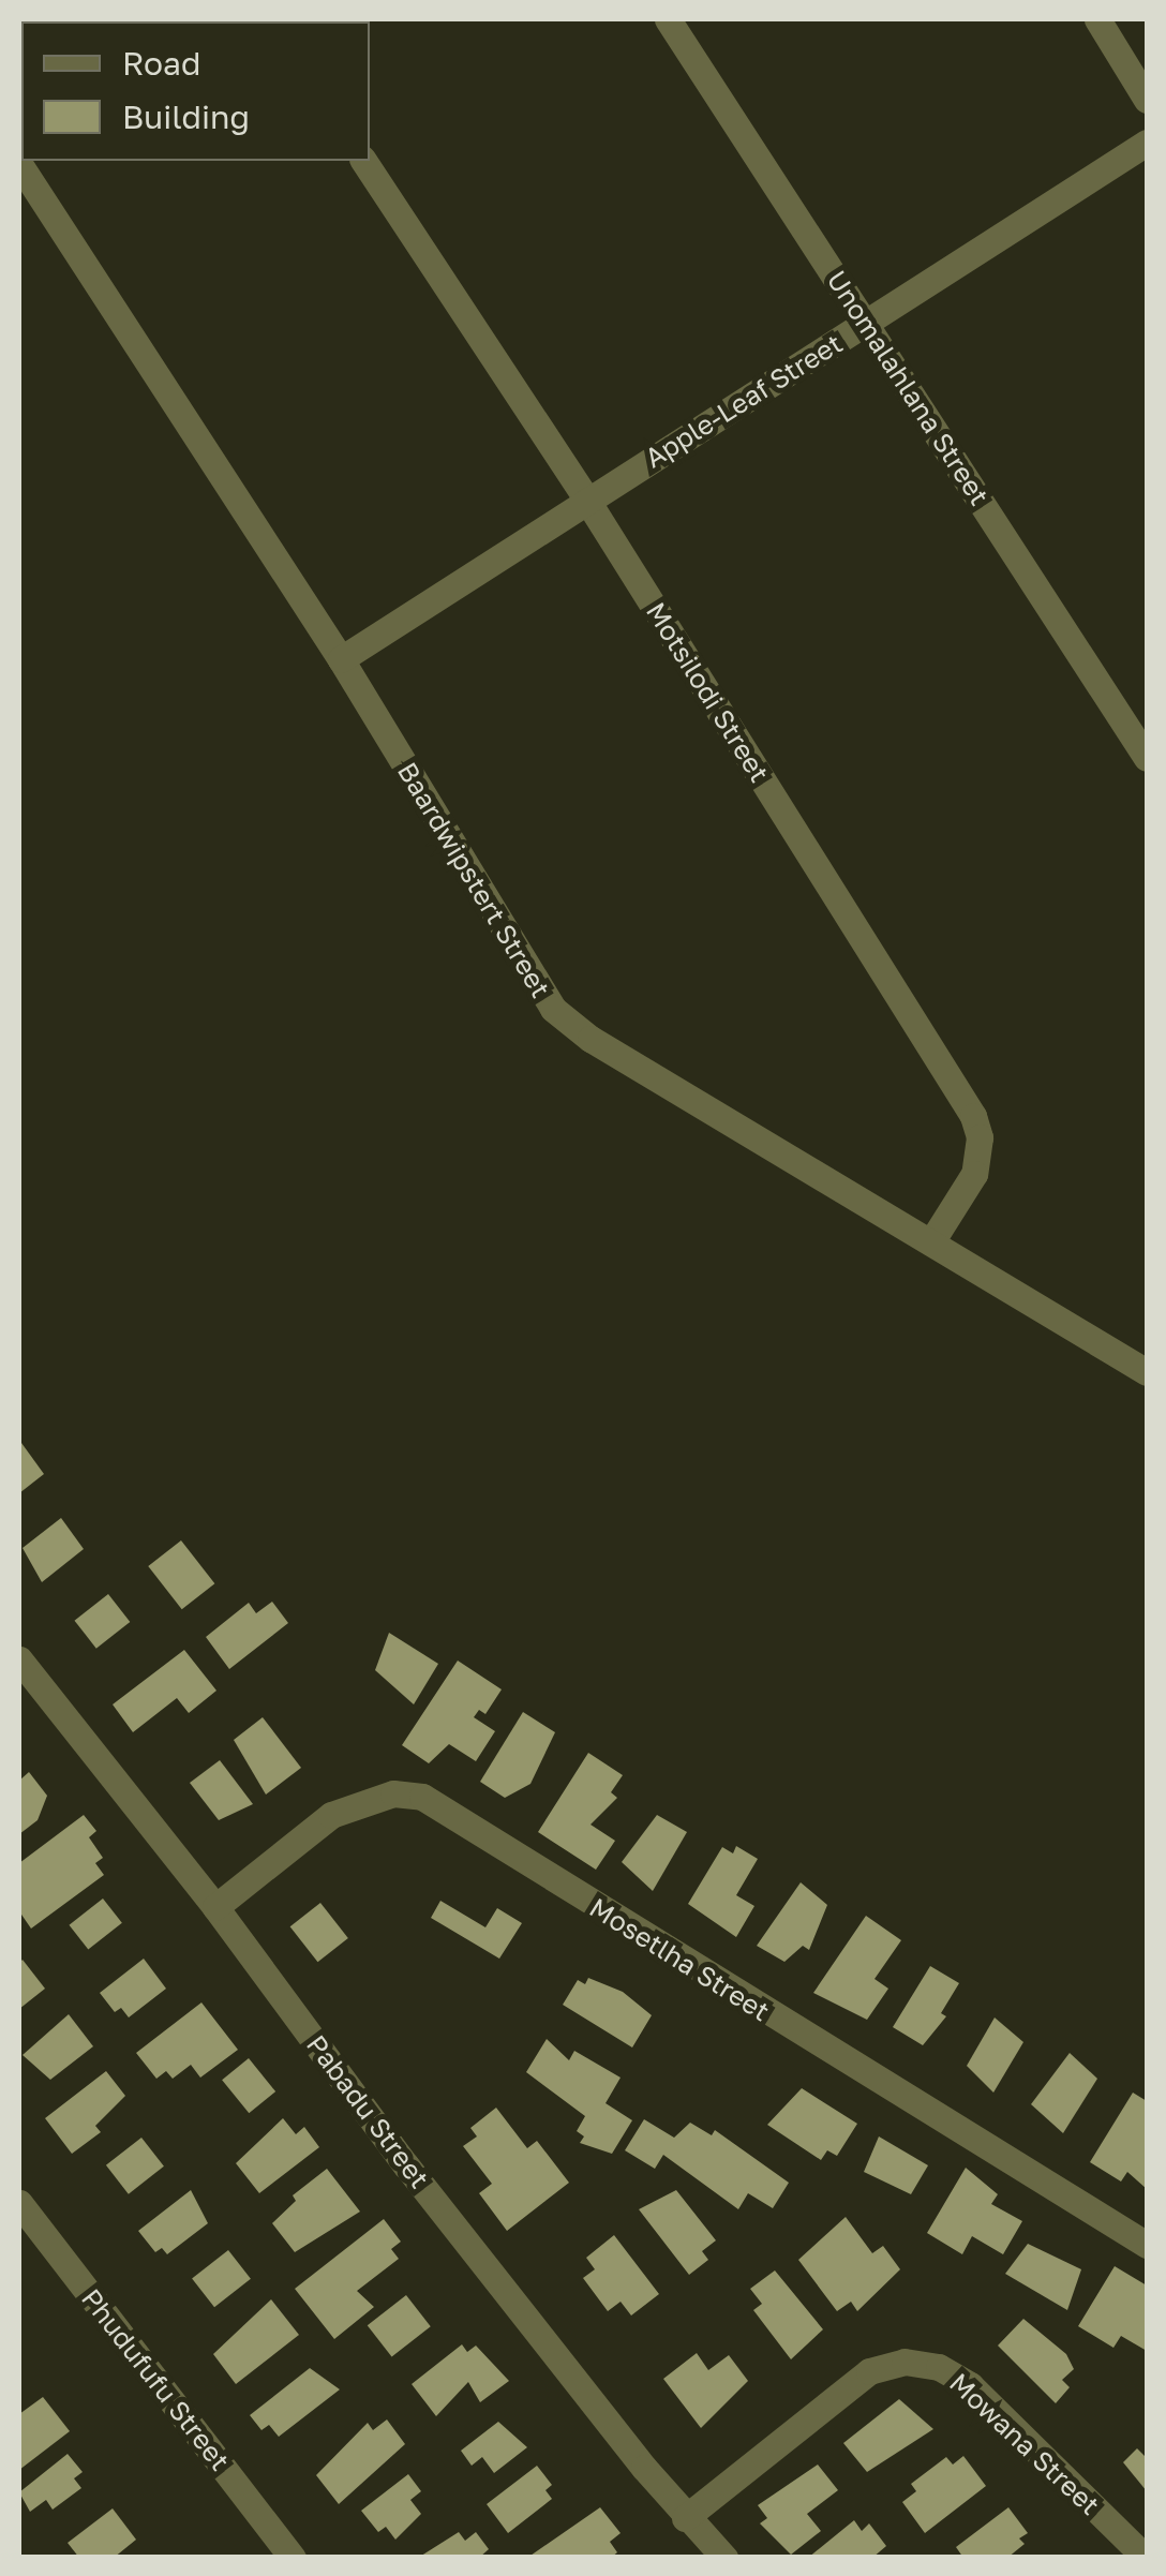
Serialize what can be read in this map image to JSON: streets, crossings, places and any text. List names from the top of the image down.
{
  "streets": {
    "street": [
      "Unomalahlana Street",
      "Apple-Leaf Street",
      "Motsilodi Street",
      "Baardwipstert Street",
      "Mosetlha Street",
      "Pabadu Street",
      "Phudufufu Street",
      "Mowana Street"
    ]
  },
  "crossings": [
    ["Unomalahlana Street", "Apple-Leaf Street"],
    ["Apple-Leaf Street", "Motsilodi Street"],
    ["Apple-Leaf Street", "Baardwipstert Street"],
    ["Motsilodi Street", "Baardwipstert Street"],
    ["Mosetlha Street", "Pabadu Street"],
    ["Pabadu Street", "Mowana Street"]
  ],
  "legend": ["Road", "Building"]
}
